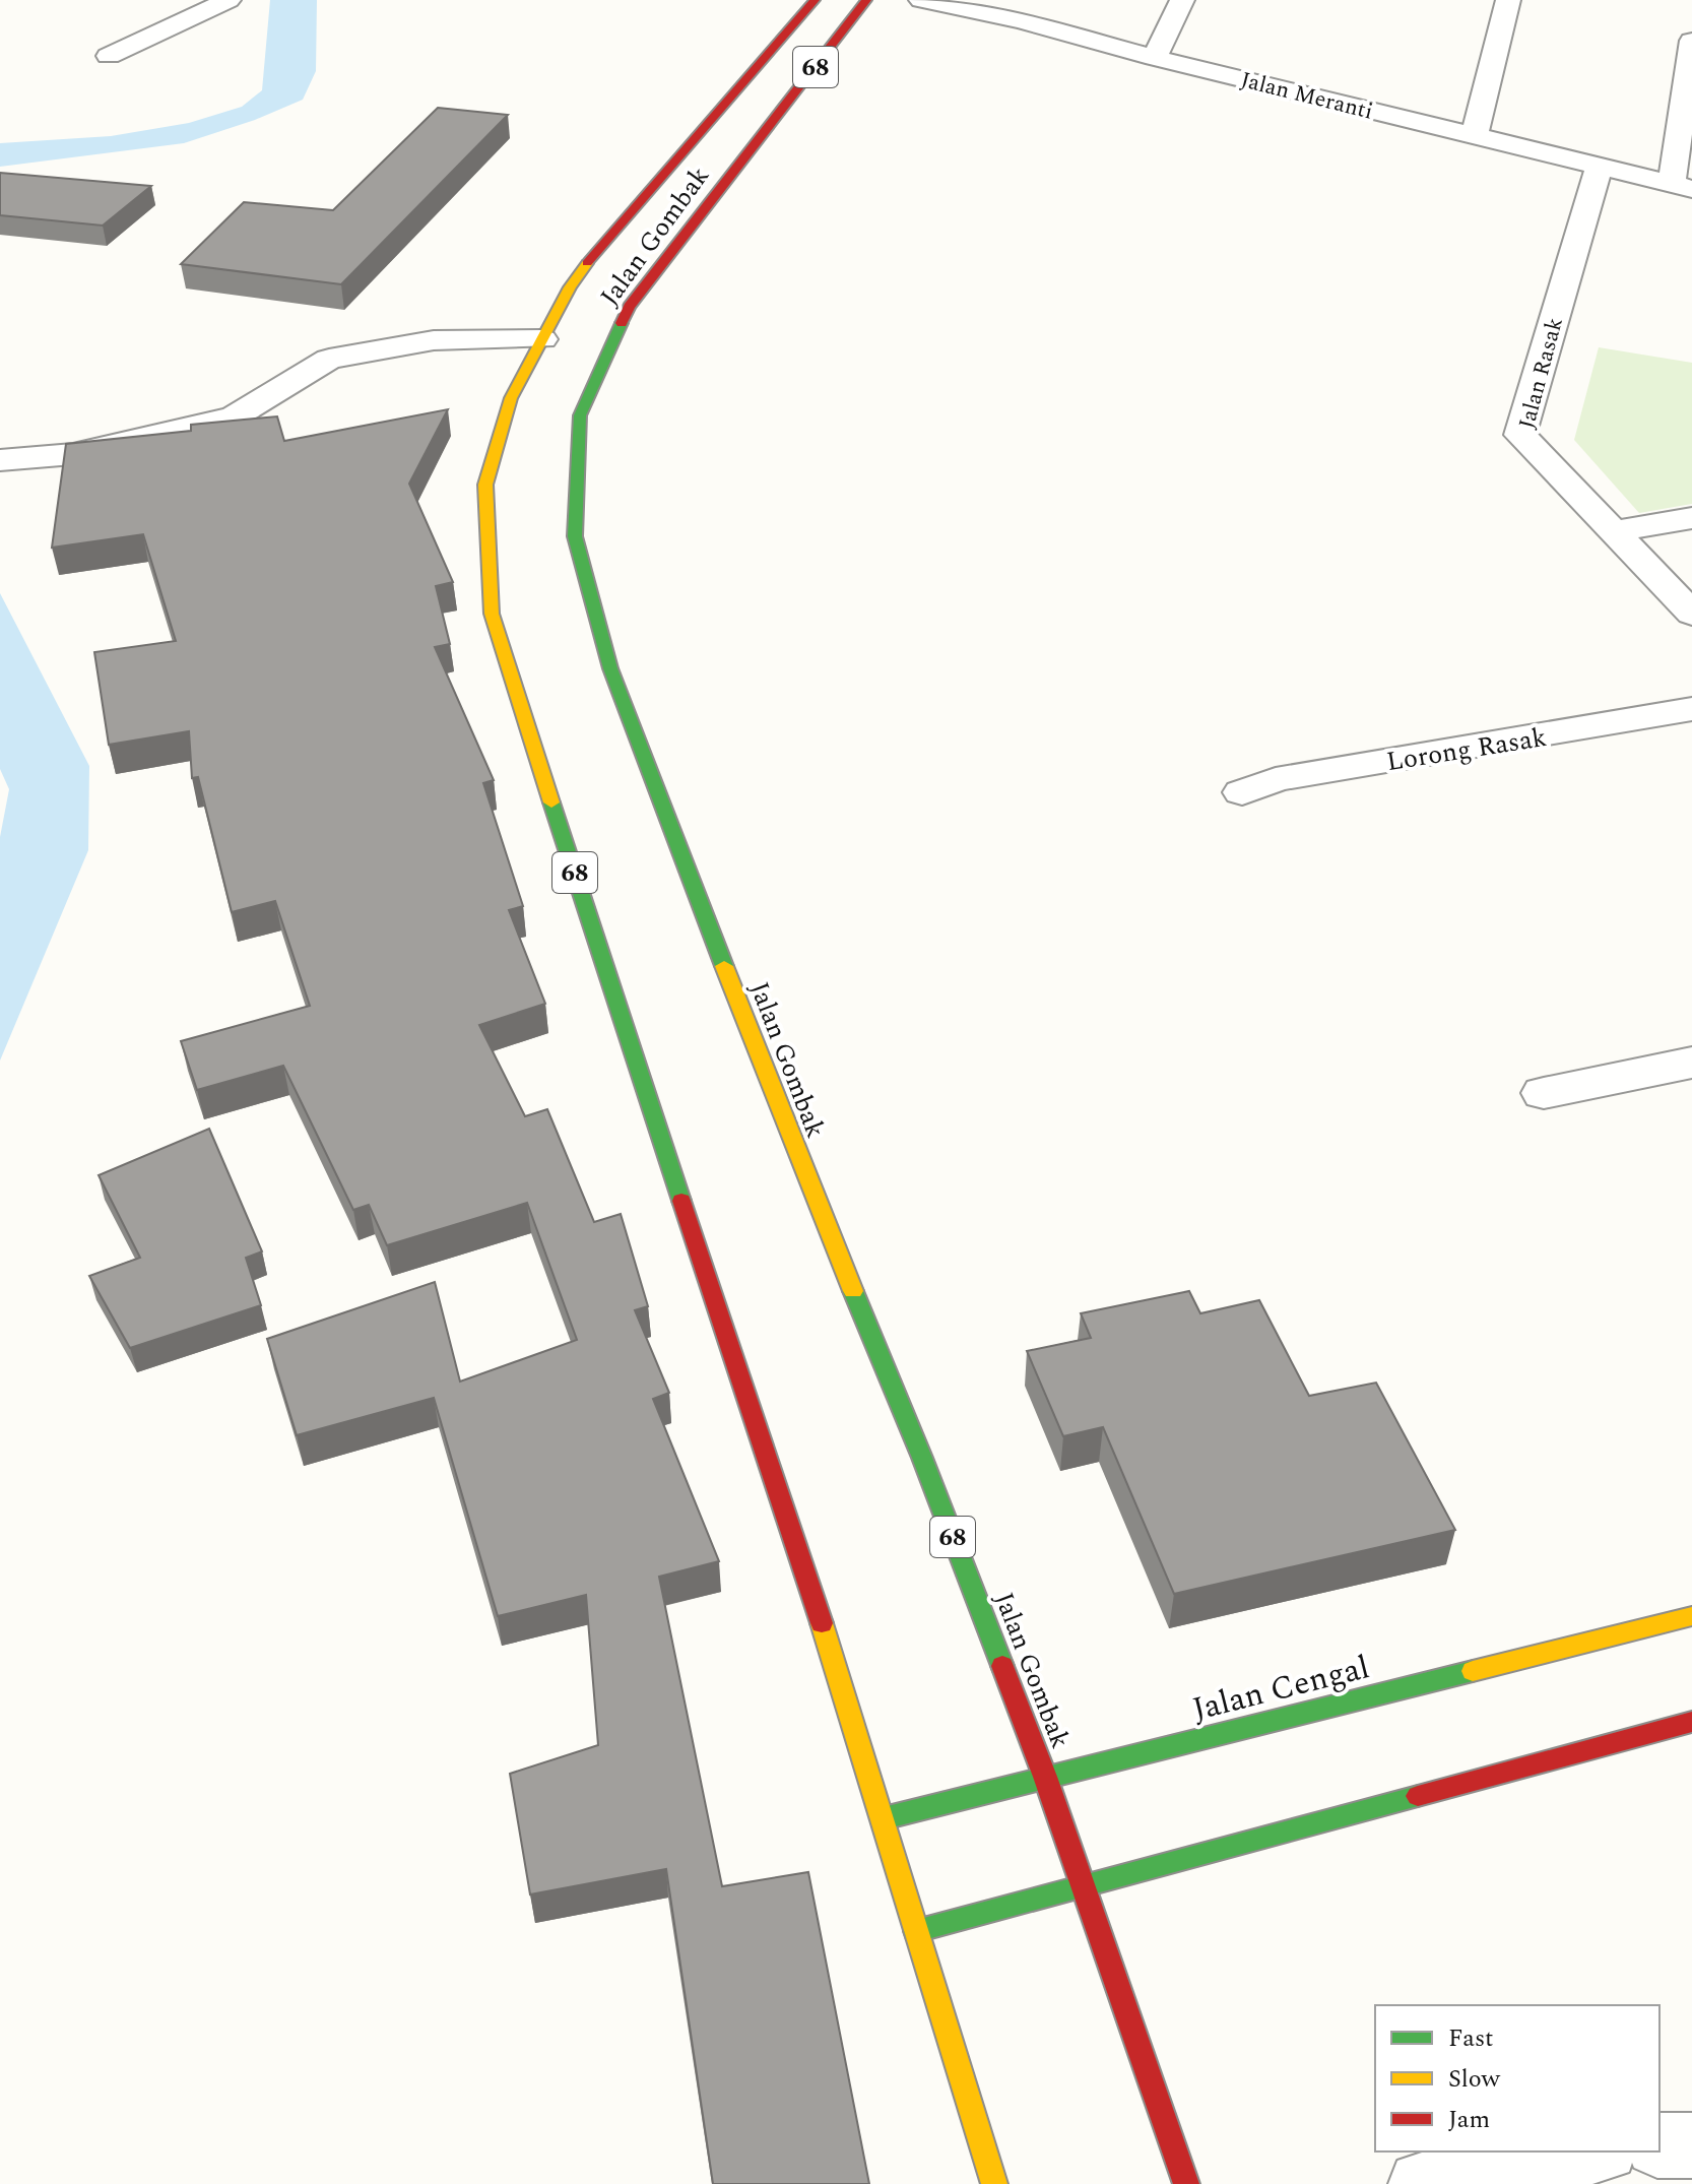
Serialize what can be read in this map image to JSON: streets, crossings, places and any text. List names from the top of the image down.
{
  "streets": {
    "main road": ["68", "Jalan Gombak", "Jalan Cengal"],
    "street": ["Jalan Meranti", "Jalan Rasak", "Lorong Rasak"]
  },
  "crossings": [
    ["Jalan Meranti", "Jalan Rasak"],
    ["Jalan Gombak", "Jalan Cengal"]
  ],
  "legend": ["Fast", "Slow", "Jam"]
}
